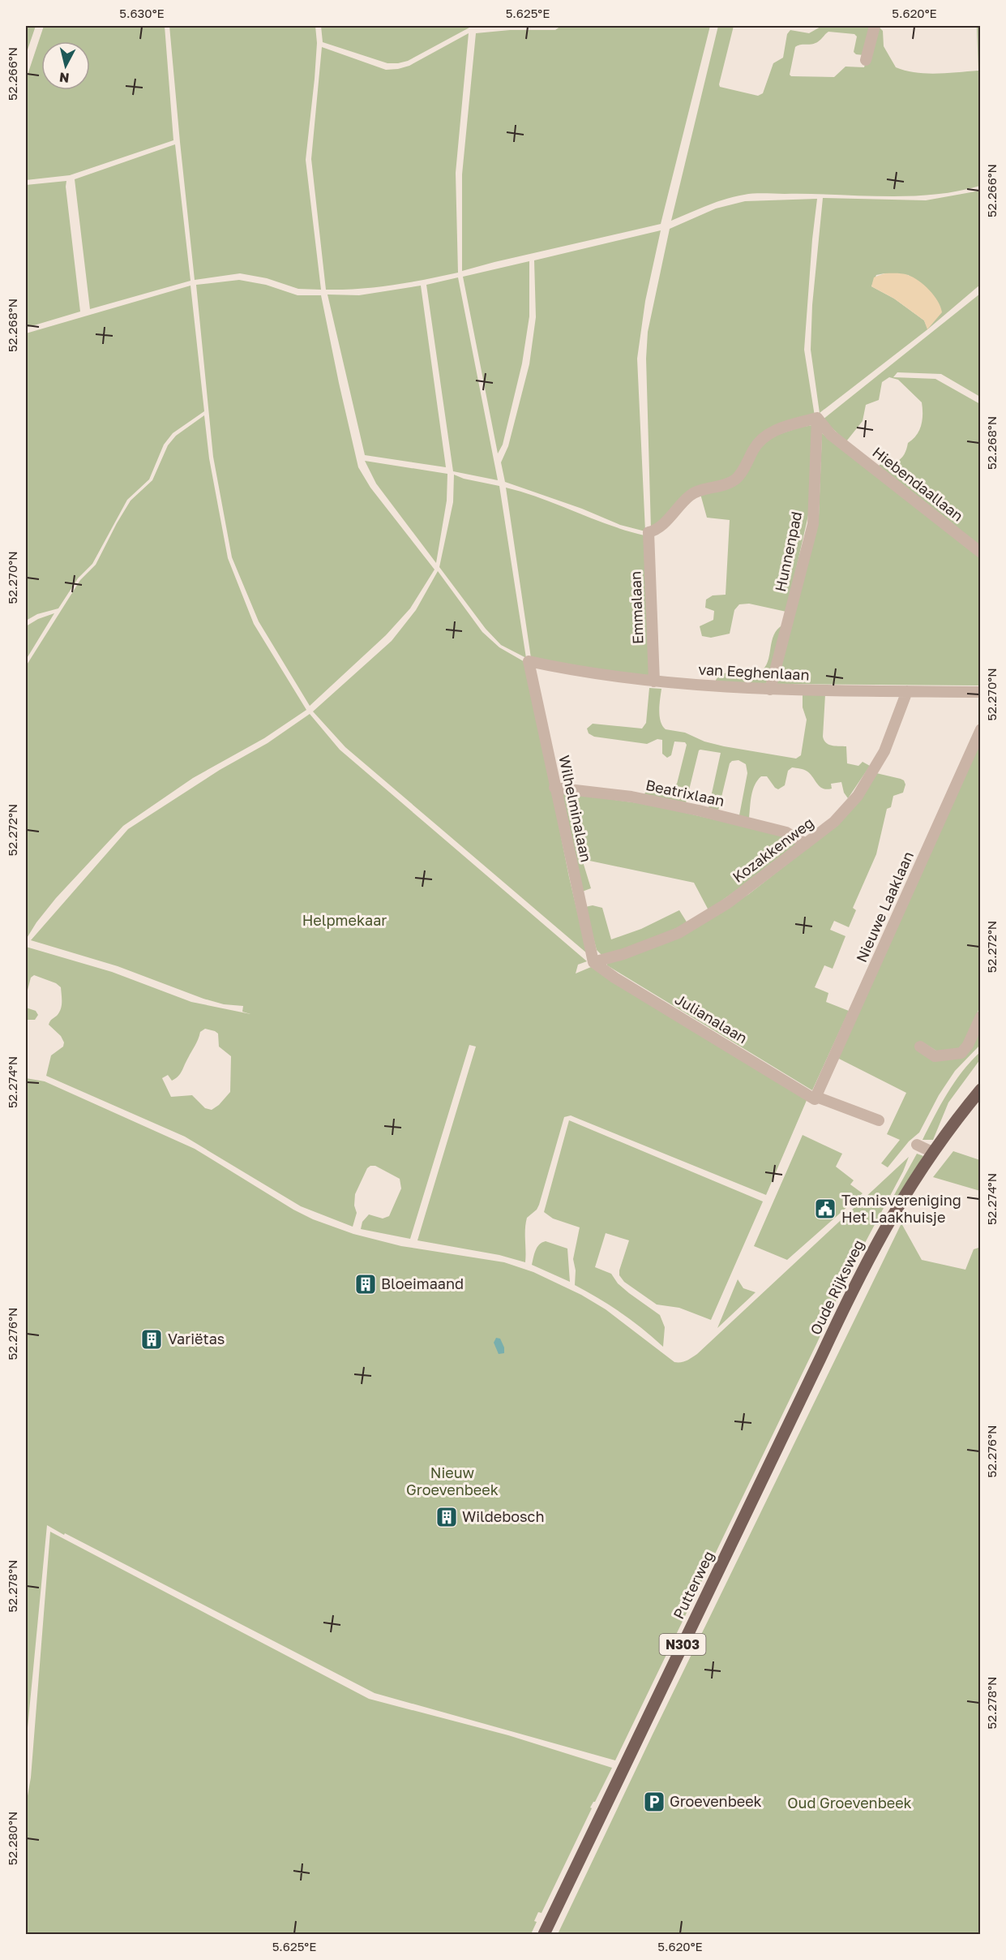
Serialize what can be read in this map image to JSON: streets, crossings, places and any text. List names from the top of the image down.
{
  "streets": {
    "main road": ["Oude Rijksweg", "Putterweg", "N303"],
    "street": [
      "Hiebendaallaan",
      "Hunnenpad",
      "Emmalaan",
      "van Eeghenlaan",
      "Beatrixlaan",
      "Wilhelminalaan",
      "Kozakkenweg",
      "Nieuwe Laaklaan",
      "Julianalaan"
    ]
  },
  "crossings": [
    ["Hiebendaallaan", "Hunnenpad"],
    ["Hiebendaallaan", "Emmalaan"],
    ["Hunnenpad", "Emmalaan"],
    ["Hunnenpad", "van Eeghenlaan"],
    ["Emmalaan", "van Eeghenlaan"],
    ["van Eeghenlaan", "Wilhelminalaan"],
    ["van Eeghenlaan", "Kozakkenweg"],
    ["Beatrixlaan", "Wilhelminalaan"],
    ["Beatrixlaan", "Kozakkenweg"],
    ["Wilhelminalaan", "Kozakkenweg"],
    ["Wilhelminalaan", "Julianalaan"],
    ["Kozakkenweg", "Julianalaan"],
    ["Nieuwe Laaklaan", "Julianalaan"],
    ["Oude Rijksweg", "Putterweg"]
  ],
  "parks": ["Helpmekaar", "Nieuw Groevenbeek", "Oud Groevenbeek"],
  "places": {
    "public building": ["Tennisvereniging Het Laakhuisje"],
    "building": ["Bloeimaand", "Variëtas", "Wildebosch"],
    "parking": ["Groevenbeek"]
  },
  "north": "bottom",
  "coordinates": [
    "5.630°E",
    "5.625°E",
    "5.620°E",
    "52.266°N",
    "52.268°N",
    "52.270°N",
    "52.272°N",
    "52.274°N",
    "52.276°N",
    "52.278°N",
    "52.280°N"
  ]
}
